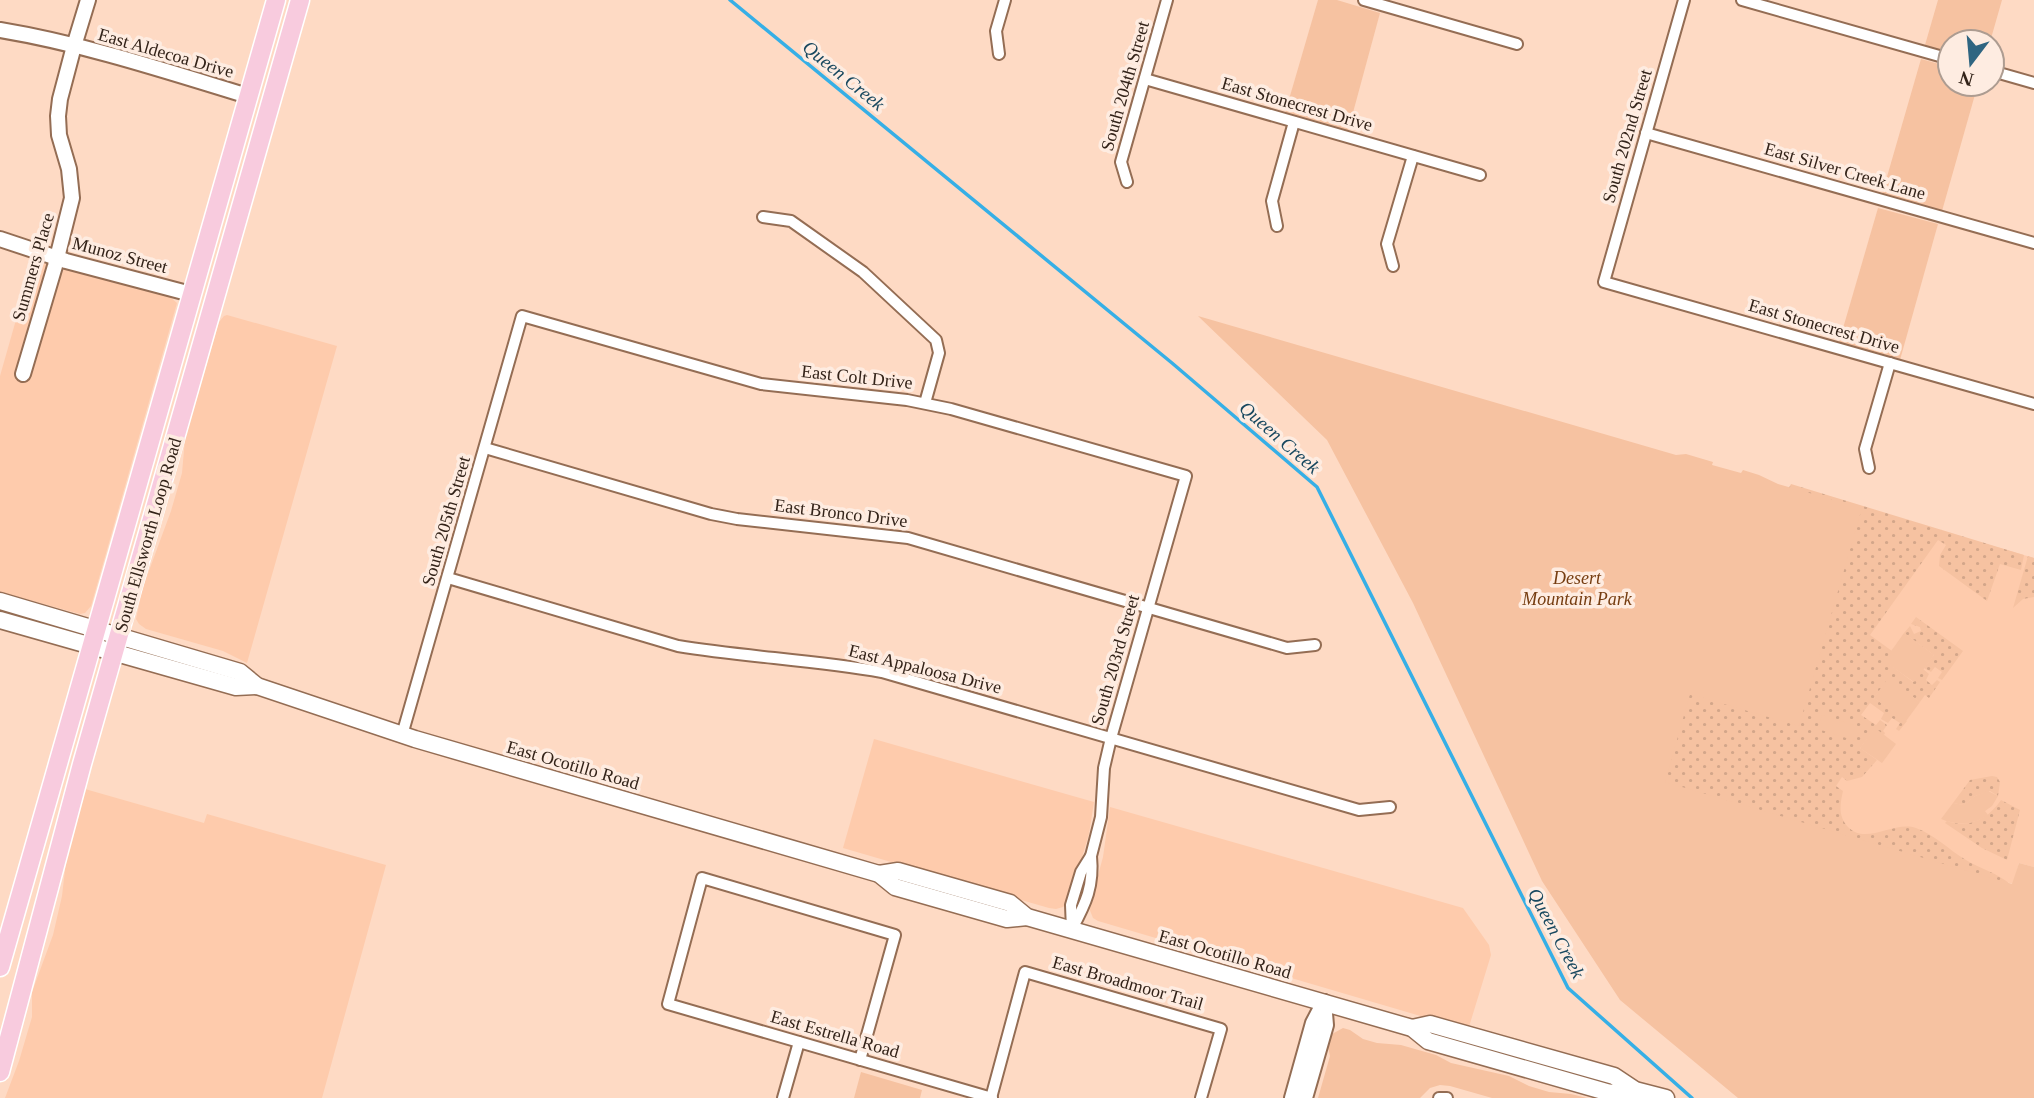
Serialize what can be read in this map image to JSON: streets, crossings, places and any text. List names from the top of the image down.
{
  "streets": {
    "main road": ["South Ellsworth Loop Road", "East Ocotillo Road"],
    "street": [
      "East Aldecoa Drive",
      "South 204th Street",
      "East Stonecrest Drive",
      "South 202nd Street",
      "East Silver Creek Lane",
      "Munoz Street",
      "Summers Place",
      "East Colt Drive",
      "East Bronco Drive",
      "South 205th Street",
      "South 203rd Street",
      "East Appaloosa Drive",
      "East Broadmoor Trail",
      "East Estrella Road"
    ]
  },
  "crossings": [
    ["East Aldecoa Drive", "Summers Place"],
    ["East Aldecoa Drive", "South Ellsworth Loop Road"],
    ["South 204th Street", "East Stonecrest Drive"],
    ["East Stonecrest Drive", "South 202nd Street"],
    ["South 202nd Street", "East Silver Creek Lane"],
    ["Munoz Street", "Summers Place"],
    ["Munoz Street", "South Ellsworth Loop Road"],
    ["East Colt Drive", "South 205th Street"],
    ["East Colt Drive", "South 203rd Street"],
    ["East Bronco Drive", "South 205th Street"],
    ["East Bronco Drive", "South 203rd Street"],
    ["South 205th Street", "East Appaloosa Drive"],
    ["South 205th Street", "East Ocotillo Road"],
    ["South Ellsworth Loop Road", "East Ocotillo Road"],
    ["South 203rd Street", "East Appaloosa Drive"],
    ["South 203rd Street", "East Ocotillo Road"],
    ["East Broadmoor Trail", "East Estrella Road"]
  ],
  "water": ["Queen Creek"],
  "parks": ["Desert Mountain Park"],
  "north": "bottom"
}
